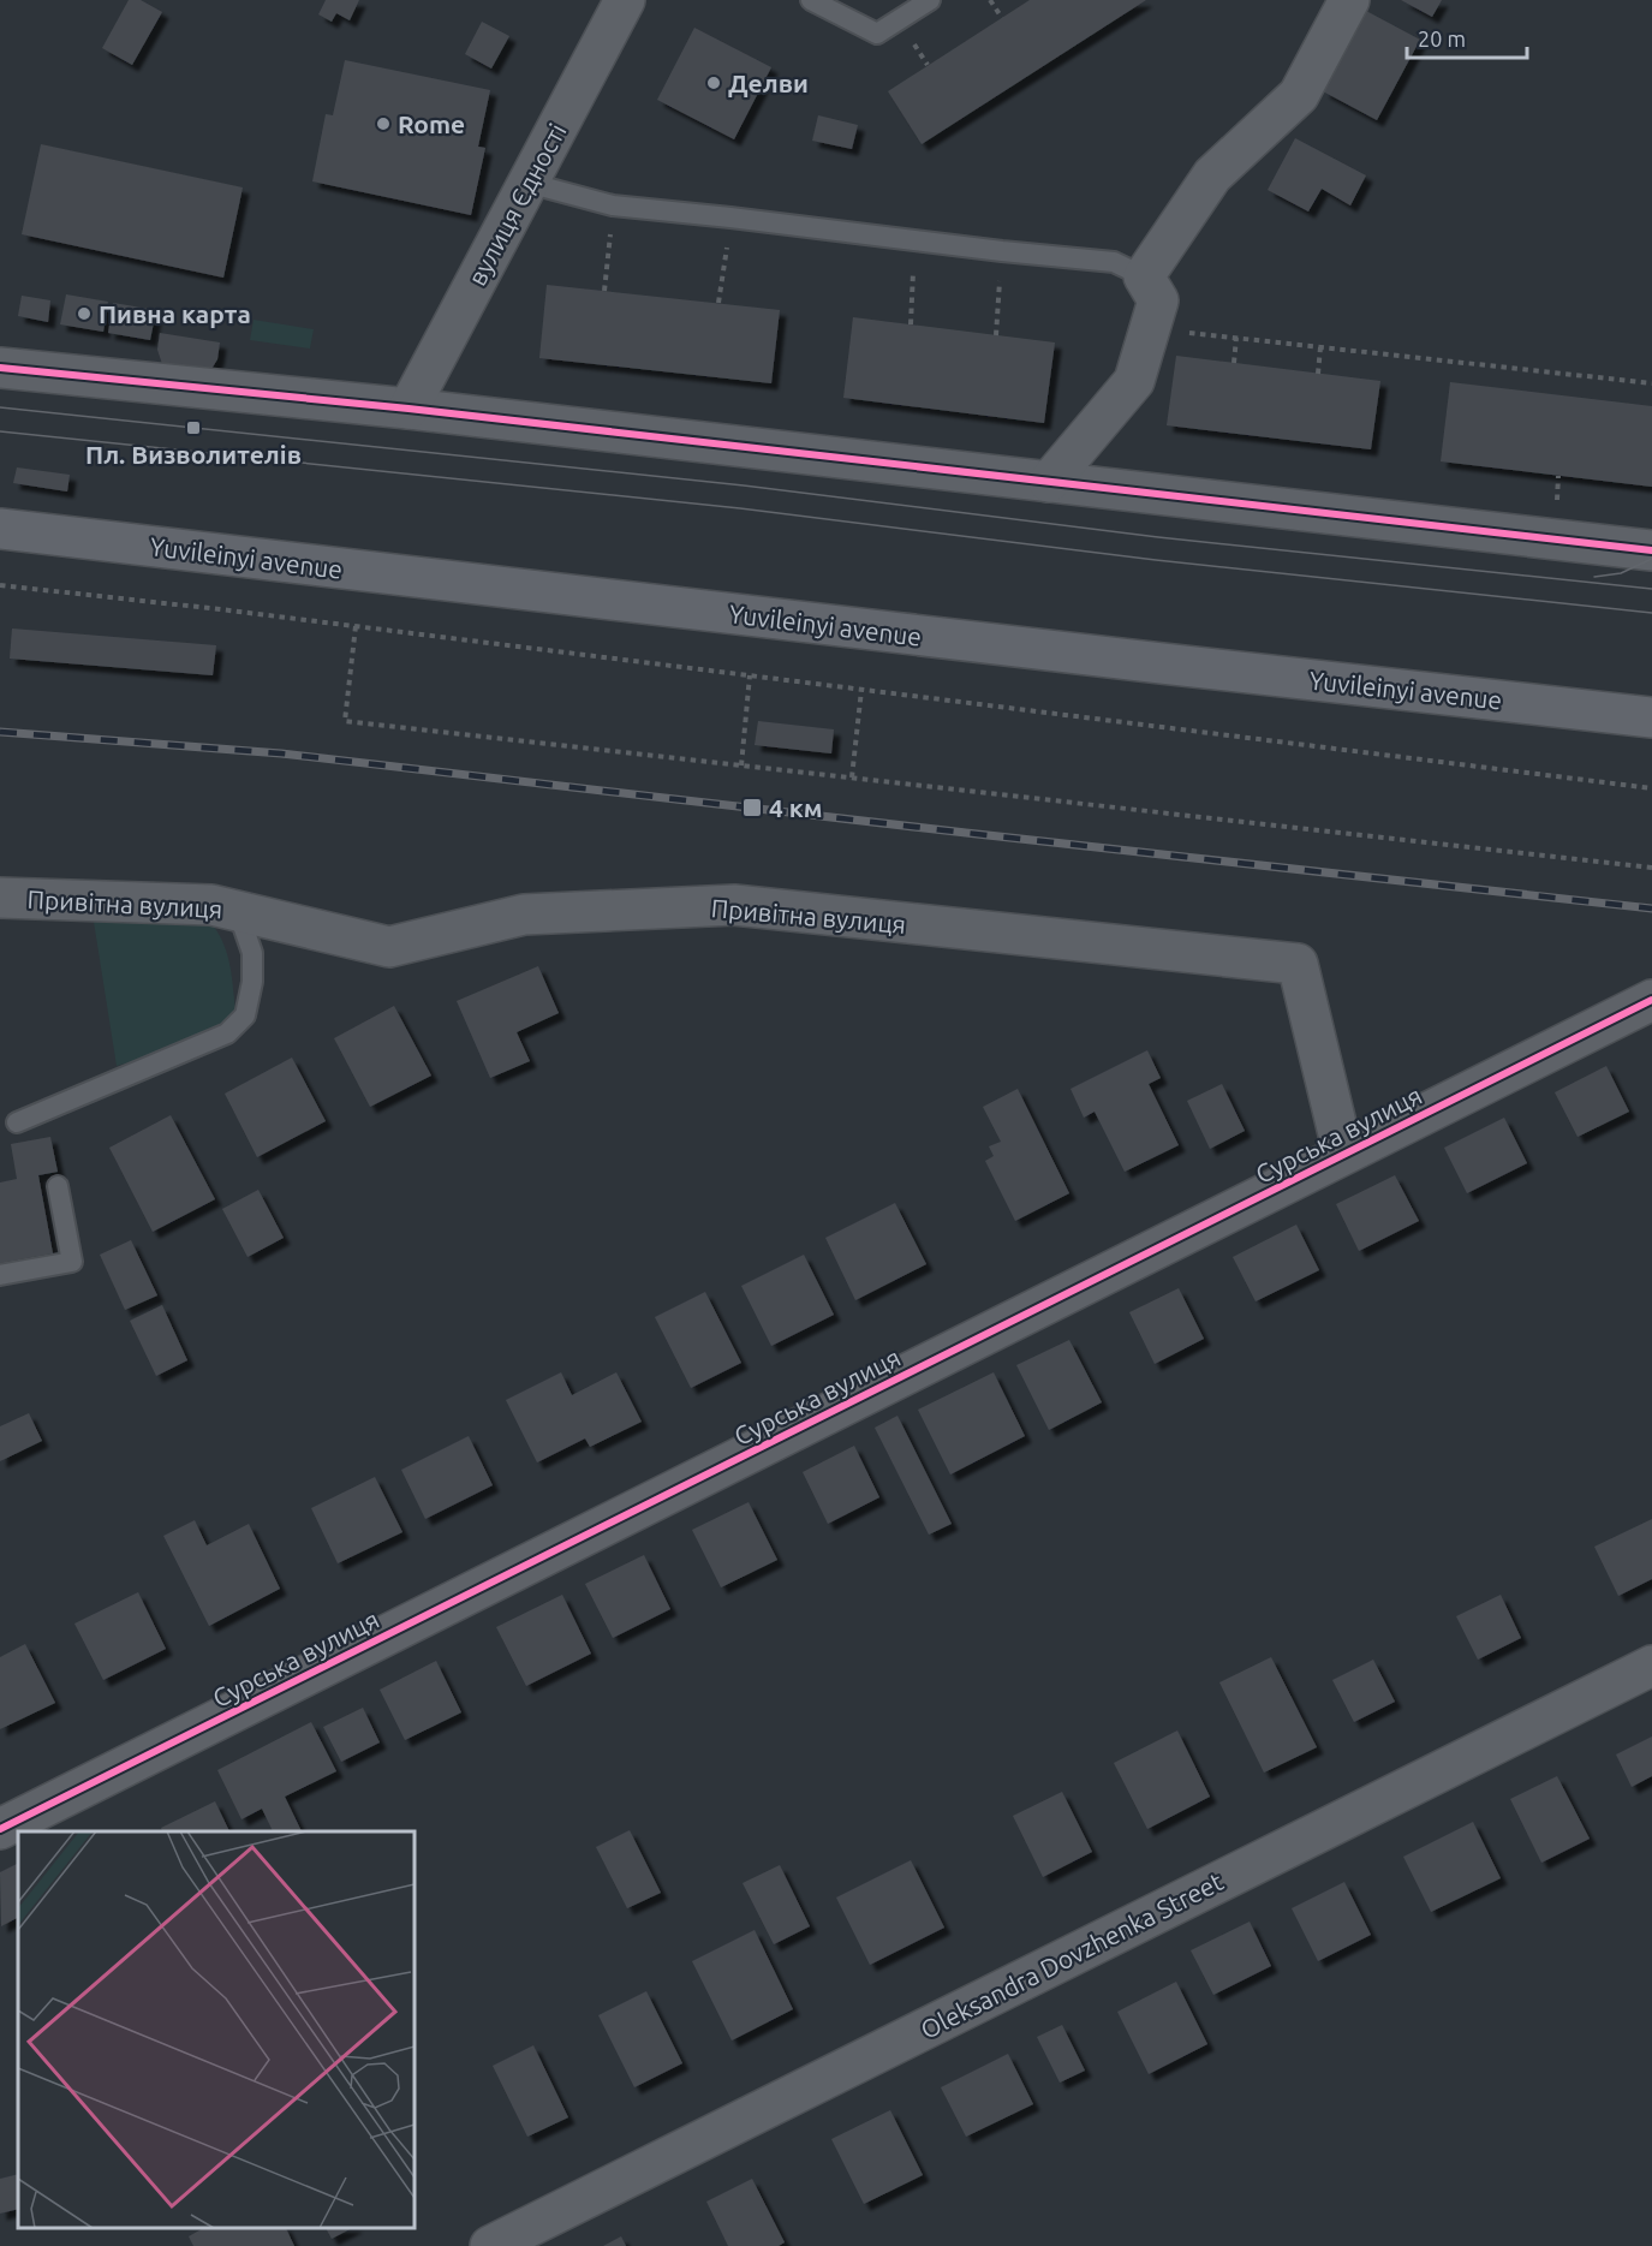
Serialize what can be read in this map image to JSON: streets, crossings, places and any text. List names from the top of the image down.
{
  "streets": {
    "main road": ["Yuvileinyi avenue"],
    "street": [
      "вулиця Єдності",
      "Привітна вулиця",
      "Сурська вулиця",
      "Oleksandra Dovzhenka Street"
    ]
  },
  "crossings": [
    ["Привітна вулиця", "Сурська вулиця"]
  ],
  "places": {
    "other": ["Делви", "Rome", "Пивна карта"],
    "transit": ["Пл. Визволителів", "4 км"]
  },
  "scale_bar": "20 m"
}
